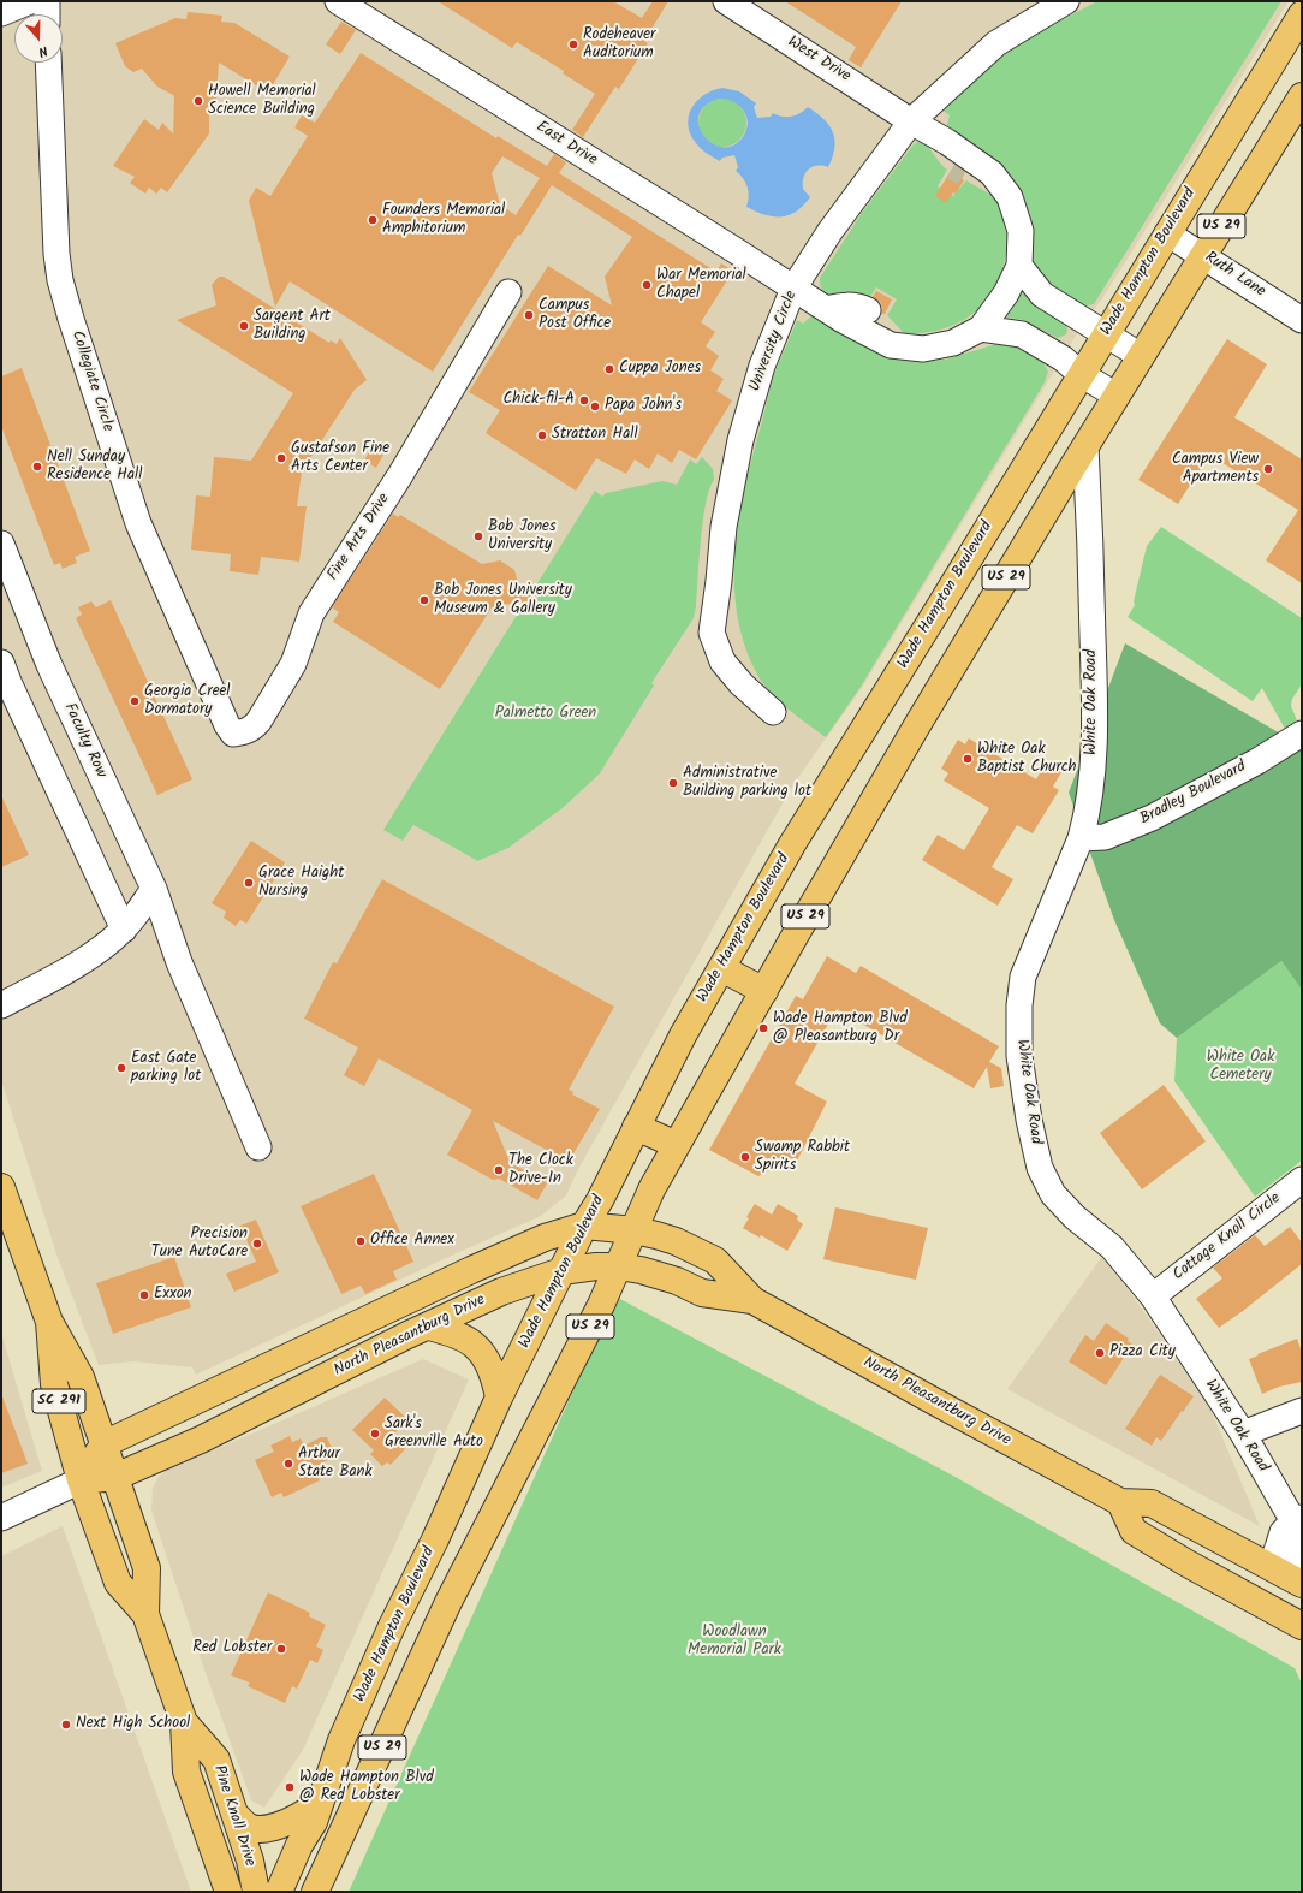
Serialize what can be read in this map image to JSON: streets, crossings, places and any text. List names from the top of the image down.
{
  "streets": {
    "main road": [
      "US 29",
      "Wade Hampton Boulevard",
      "North Pleasantburg Drive",
      "SC 291",
      "Pine Knoll Drive"
    ],
    "street": [
      "West Drive",
      "East Drive",
      "Ruth Lane",
      "University Circle",
      "Collegiate Circle",
      "Fine Arts Drive",
      "White Oak Road",
      "Faculty Row",
      "Bradley Boulevard",
      "Cottage Knoll Circle"
    ]
  },
  "crossings": [
    ["West Drive", "University Circle"],
    ["East Drive", "University Circle"],
    ["US 29", "Ruth Lane"],
    ["US 29", "White Oak Road"],
    ["US 29", "North Pleasantburg Drive"],
    ["Wade Hampton Boulevard", "Ruth Lane"],
    ["Wade Hampton Boulevard", "North Pleasantburg Drive"],
    ["Collegiate Circle", "Fine Arts Drive"],
    ["White Oak Road", "Bradley Boulevard"],
    ["White Oak Road", "Cottage Knoll Circle"],
    ["White Oak Road", "North Pleasantburg Drive"],
    ["North Pleasantburg Drive", "SC 291"],
    ["North Pleasantburg Drive", "Pine Knoll Drive"],
    ["SC 291", "Pine Knoll Drive"]
  ],
  "parks": ["Palmetto Green", "White Oak Cemetery", "Woodlawn Memorial Park"],
  "places": [
    "Rodeheaver Auditorium",
    "Howell Memorial Science Building",
    "Founders Memorial Amphitorium",
    "War Memorial Chapel",
    "Campus Post Office",
    "Sargent Art Building",
    "Cuppa Jones",
    "Chick-fil-A",
    "Papa John's",
    "Stratton Hall",
    "Gustafson Fine Arts Center",
    "Nell Sunday Residence Hall",
    "Campus View Apartments",
    "Bob Jones University",
    "Bob Jones University Museum & Gallery",
    "Georgia Creel Dormatory",
    "White Oak Baptist Church",
    "Administrative Building parking lot",
    "Grace Haight Nursing",
    "Wade Hampton Blvd @ Pleasantburg Dr",
    "East Gate parking lot",
    "Swamp Rabbit Spirits",
    "The Clock Drive-In",
    "Office Annex",
    "Precision Tune AutoCare",
    "Exxon",
    "Pizza City",
    "Sark's Greenville Auto",
    "Arthur State Bank",
    "Red Lobster",
    "Next High School",
    "Wade Hampton Blvd @ Red Lobster"
  ],
  "north": "bottom"
}
